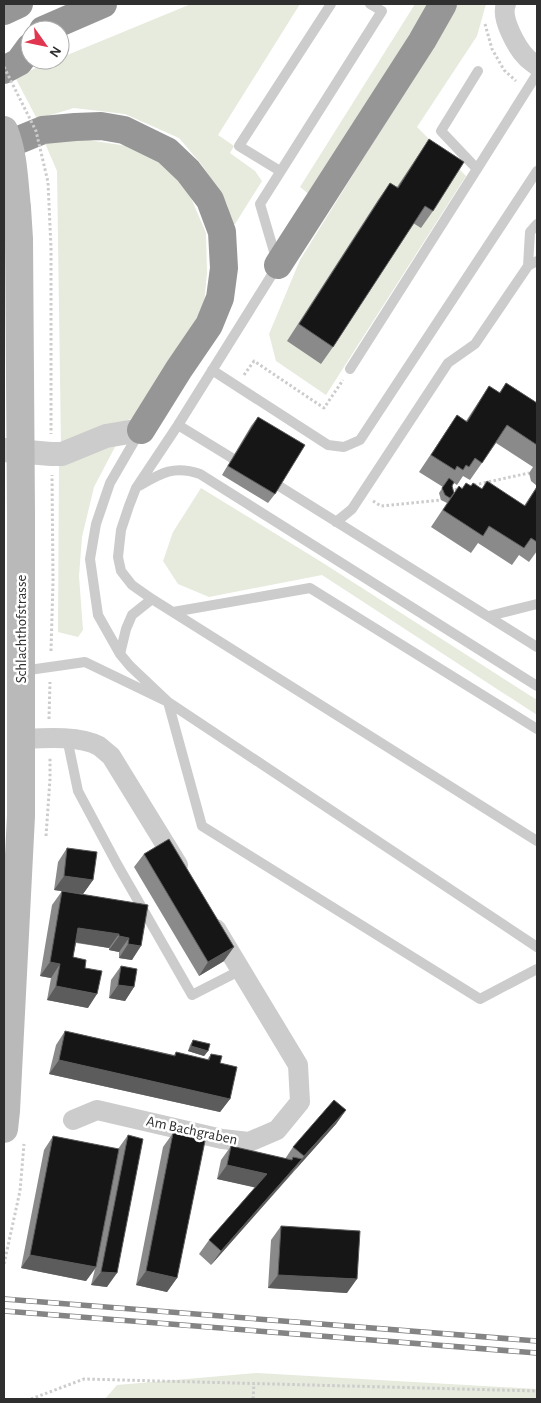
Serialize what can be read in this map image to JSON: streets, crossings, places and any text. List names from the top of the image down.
{
  "streets": {
    "main road": ["Schlachthofstrasse"],
    "street": ["Am Bachgraben"]
  },
  "north": "bottom right"
}
